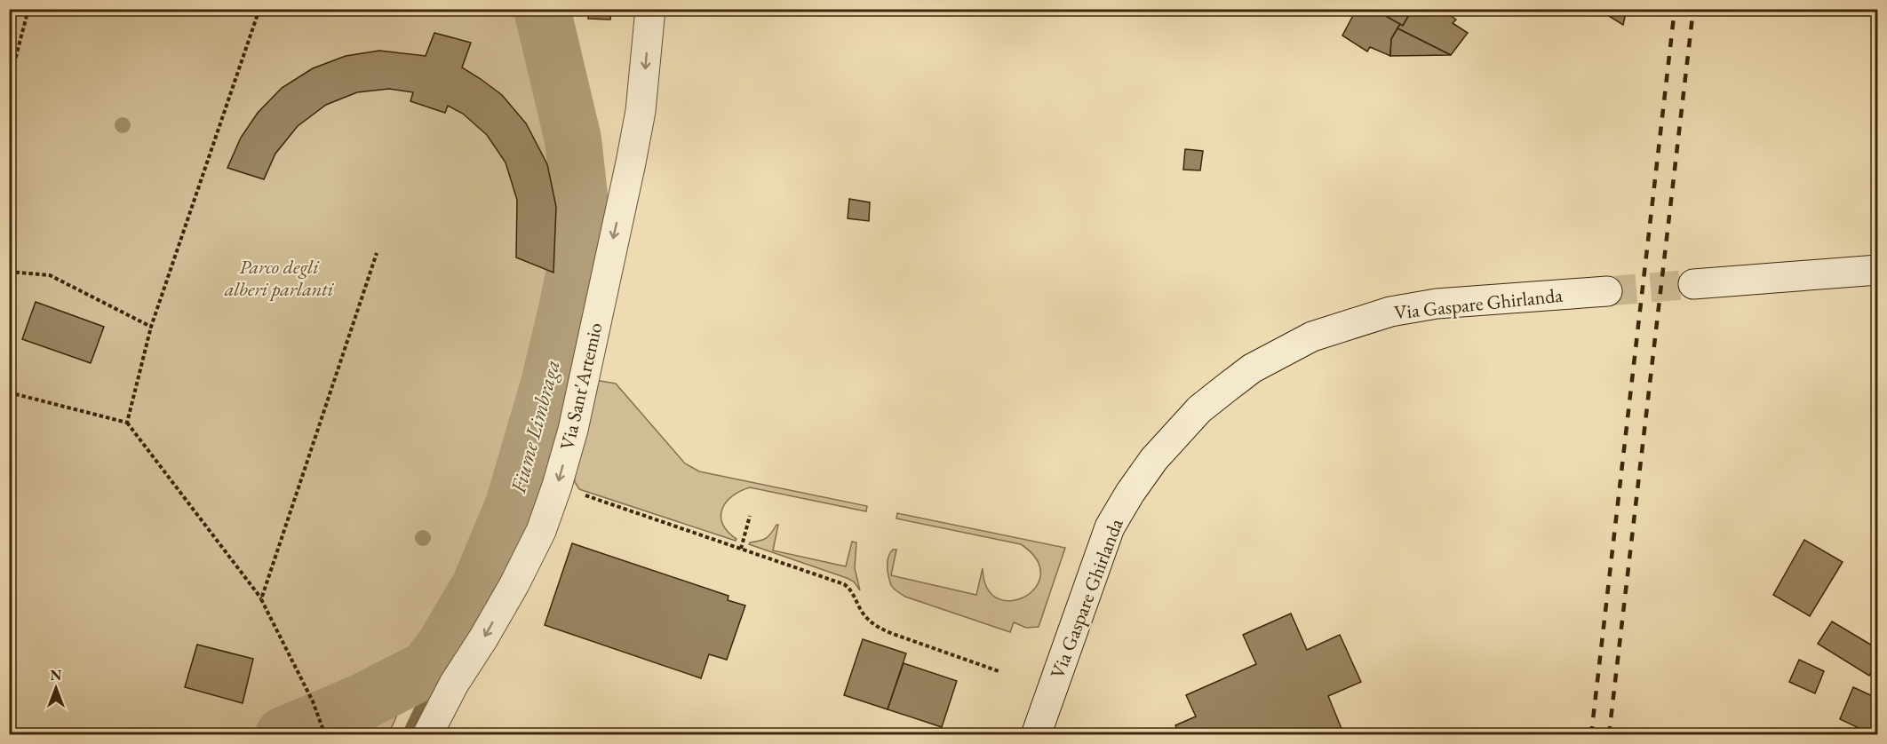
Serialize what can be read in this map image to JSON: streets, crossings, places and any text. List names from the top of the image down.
{
  "streets": {
    "street": ["Via Gaspare Ghirlanda", "Via Sant'Artemio"]
  },
  "one_way": ["Via Sant'Artemio"],
  "water": ["Fiume Limbraga"],
  "parks": ["Parco degli alberi parlanti"],
  "north": "top"
}
